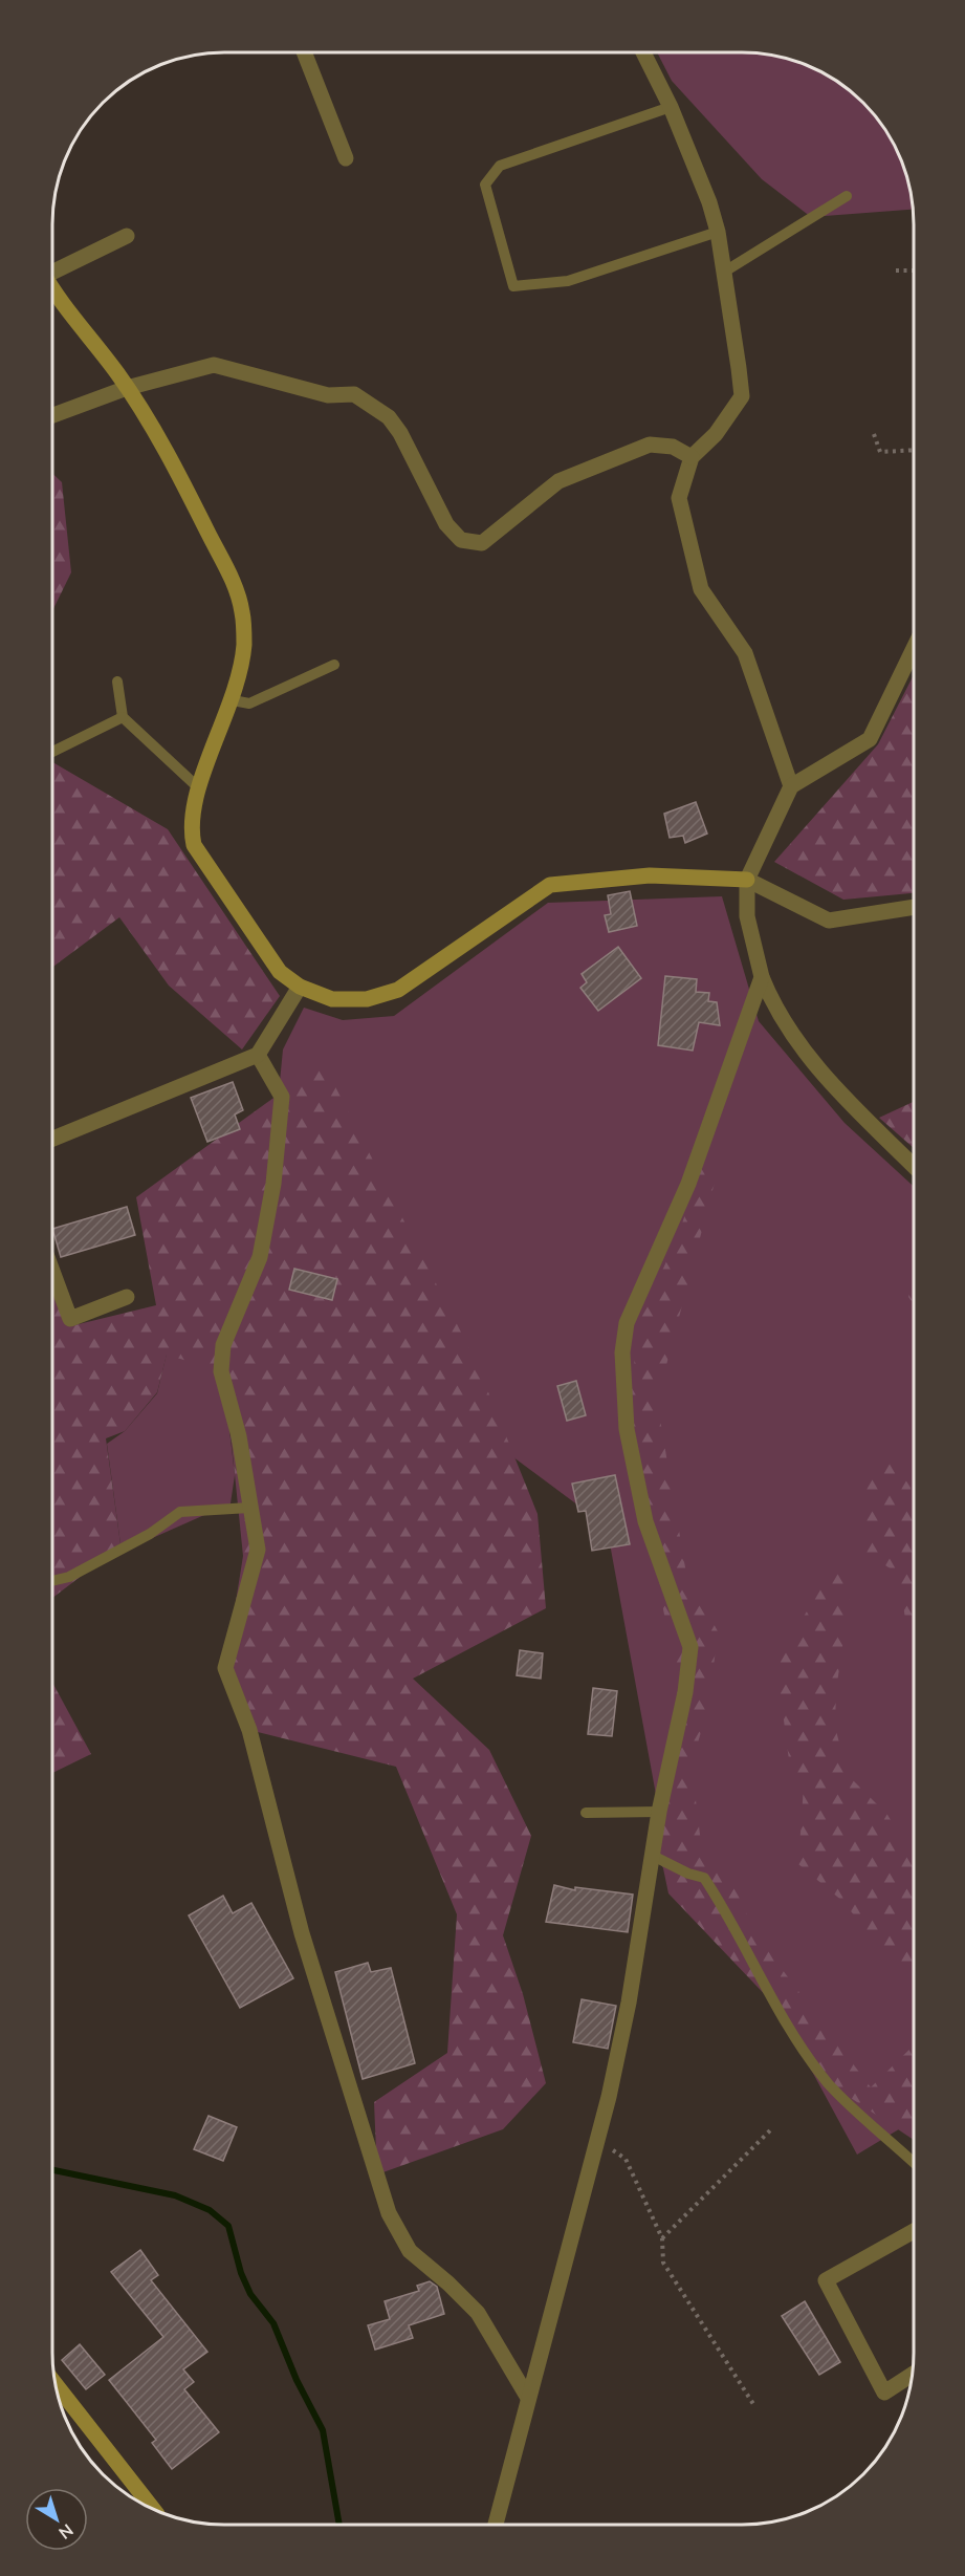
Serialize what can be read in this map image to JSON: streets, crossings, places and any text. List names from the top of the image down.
{
  "north": "bottom right"
}
